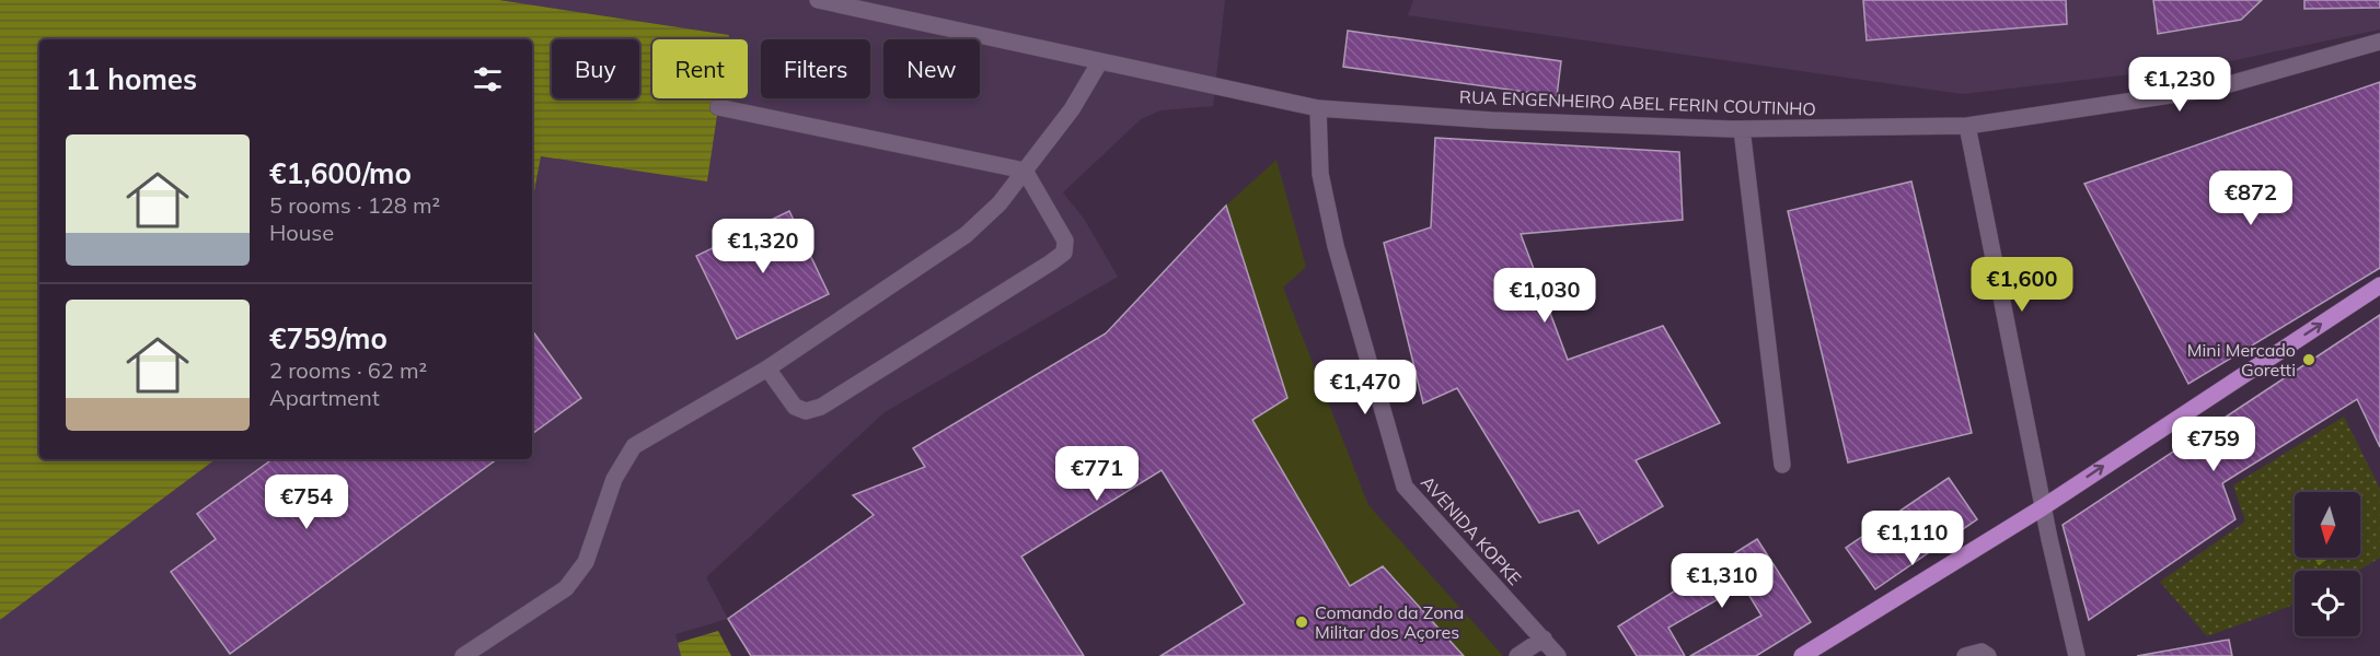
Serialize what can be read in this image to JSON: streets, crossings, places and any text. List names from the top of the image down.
{
  "streets": {
    "street": ["RUA ENGENHEIRO ABEL FERIN COUTINHO", "AVENIDA KOPKE"]
  },
  "crossings": [
    ["RUA ENGENHEIRO ABEL FERIN COUTINHO", "AVENIDA KOPKE"]
  ],
  "places": ["Mini Mercado Goretti", "Comando da Zona Militar dos Açores"],
  "north": "bottom",
  "page": {
    "chip": [
      "Buy",
      "Rent",
      "Filters",
      "New"
    ],
    "heading": "11 homes",
    "price": [
      "€1,230",
      "€872",
      "€1,320",
      "€1,600",
      "€1,030",
      "€1,470",
      "€759",
      "€771",
      "€754",
      "€1,110",
      "€1,310"
    ],
    "list": [
      {
        "name": "€1,600/mo",
        "note": "5 rooms · 128 m² · House"
      },
      {
        "name": "€759/mo",
        "note": "2 rooms · 62 m² · Apartment"
      }
    ]
  }
}
